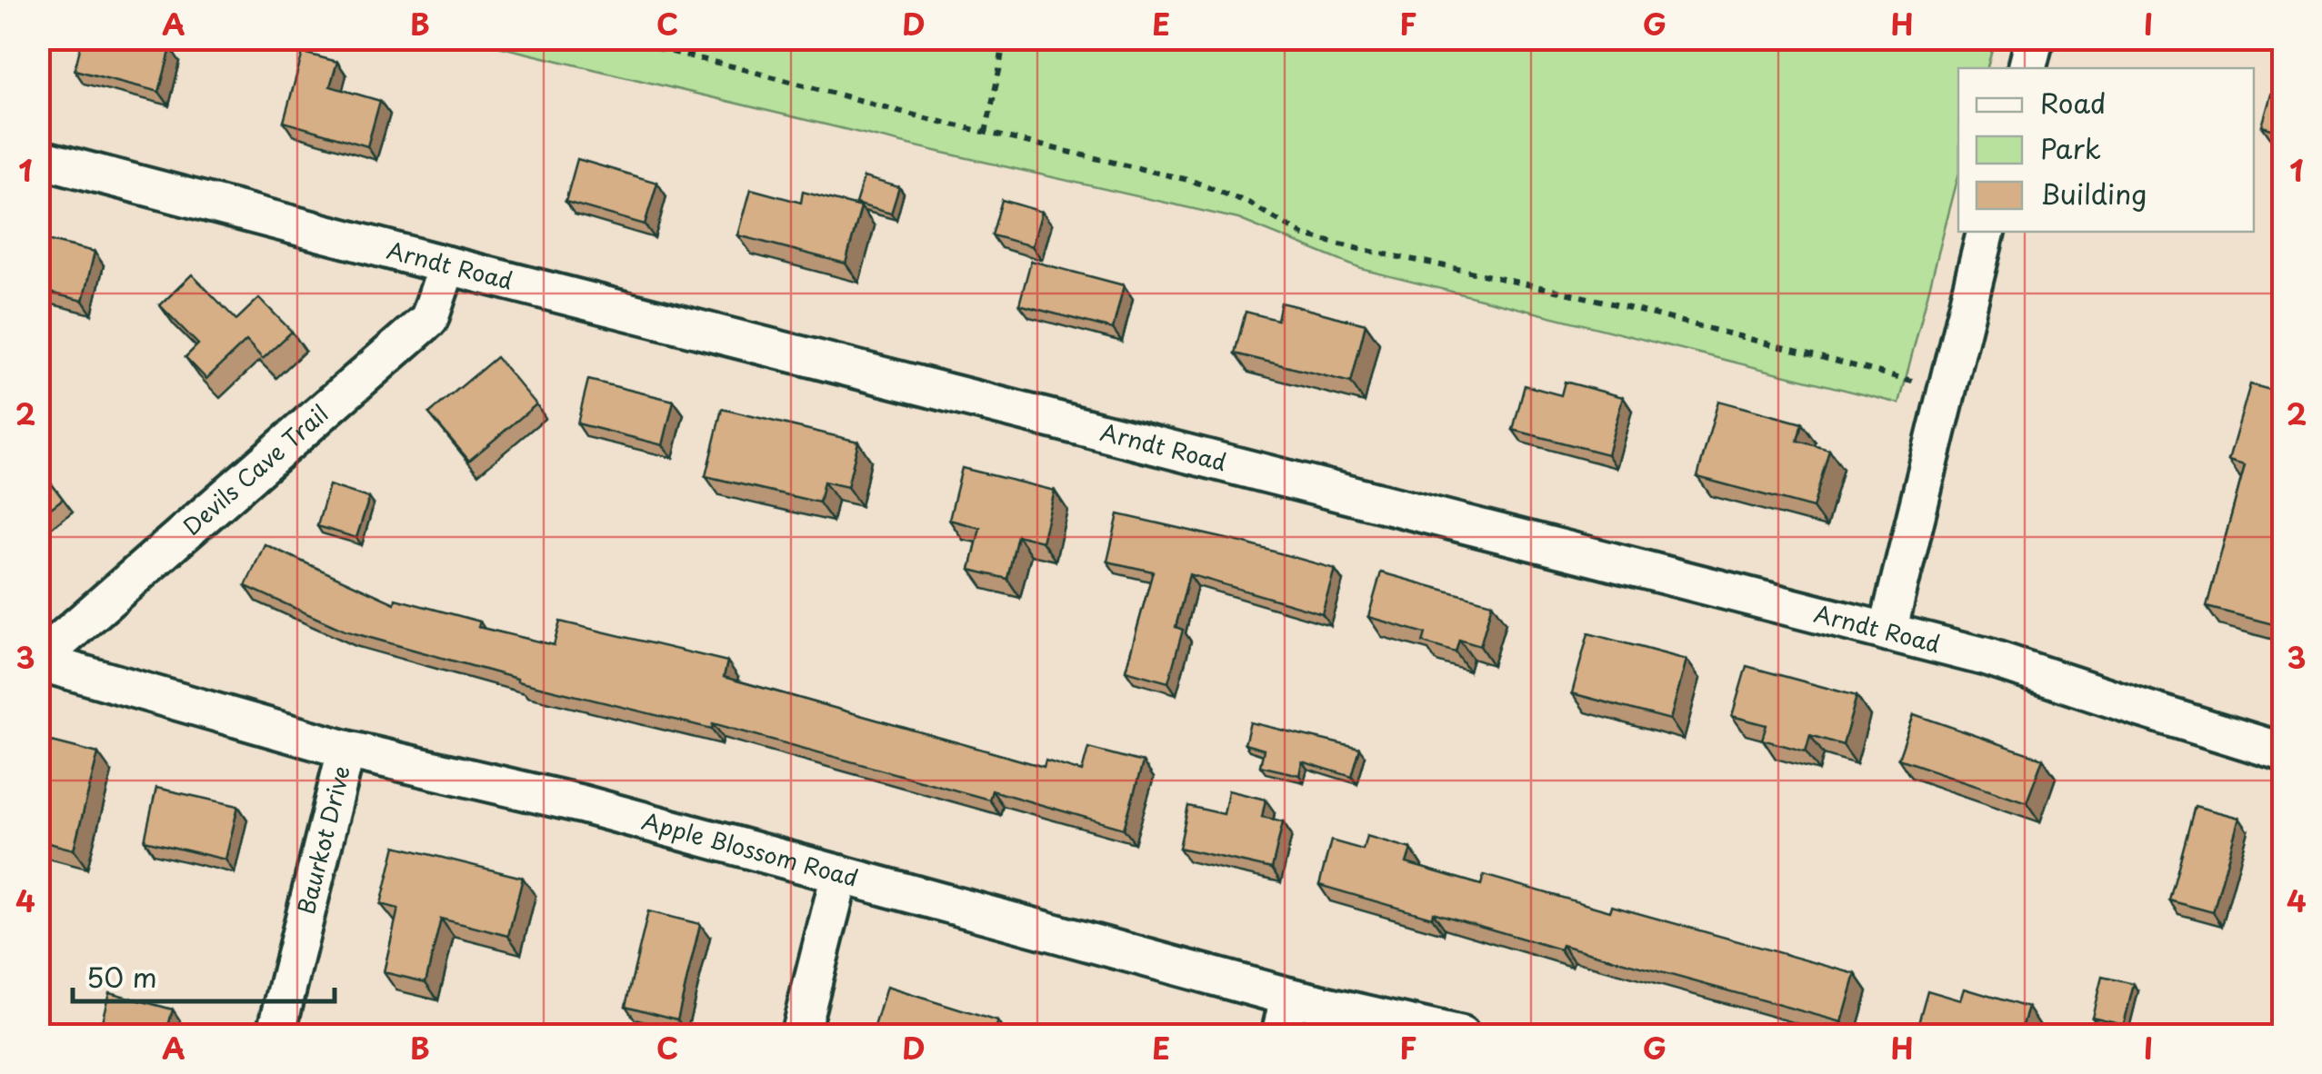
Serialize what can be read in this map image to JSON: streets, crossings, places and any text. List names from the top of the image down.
{
  "streets": {
    "street": [
      "Arndt Road",
      "Devils Cave Trail",
      "Baurkot Drive",
      "Apple Blossom Road"
    ]
  },
  "crossings": [
    ["Arndt Road", "Devils Cave Trail"],
    ["Devils Cave Trail", "Apple Blossom Road"],
    ["Baurkot Drive", "Apple Blossom Road"]
  ],
  "legend": ["Road", "Park", "Building"],
  "scale_bar": "50 m",
  "grid": {
    "columns": [
      "A",
      "B",
      "C",
      "D",
      "E",
      "F",
      "G",
      "H",
      "I"
    ],
    "rows": [
      "1",
      "2",
      "3",
      "4"
    ]
  }
}
